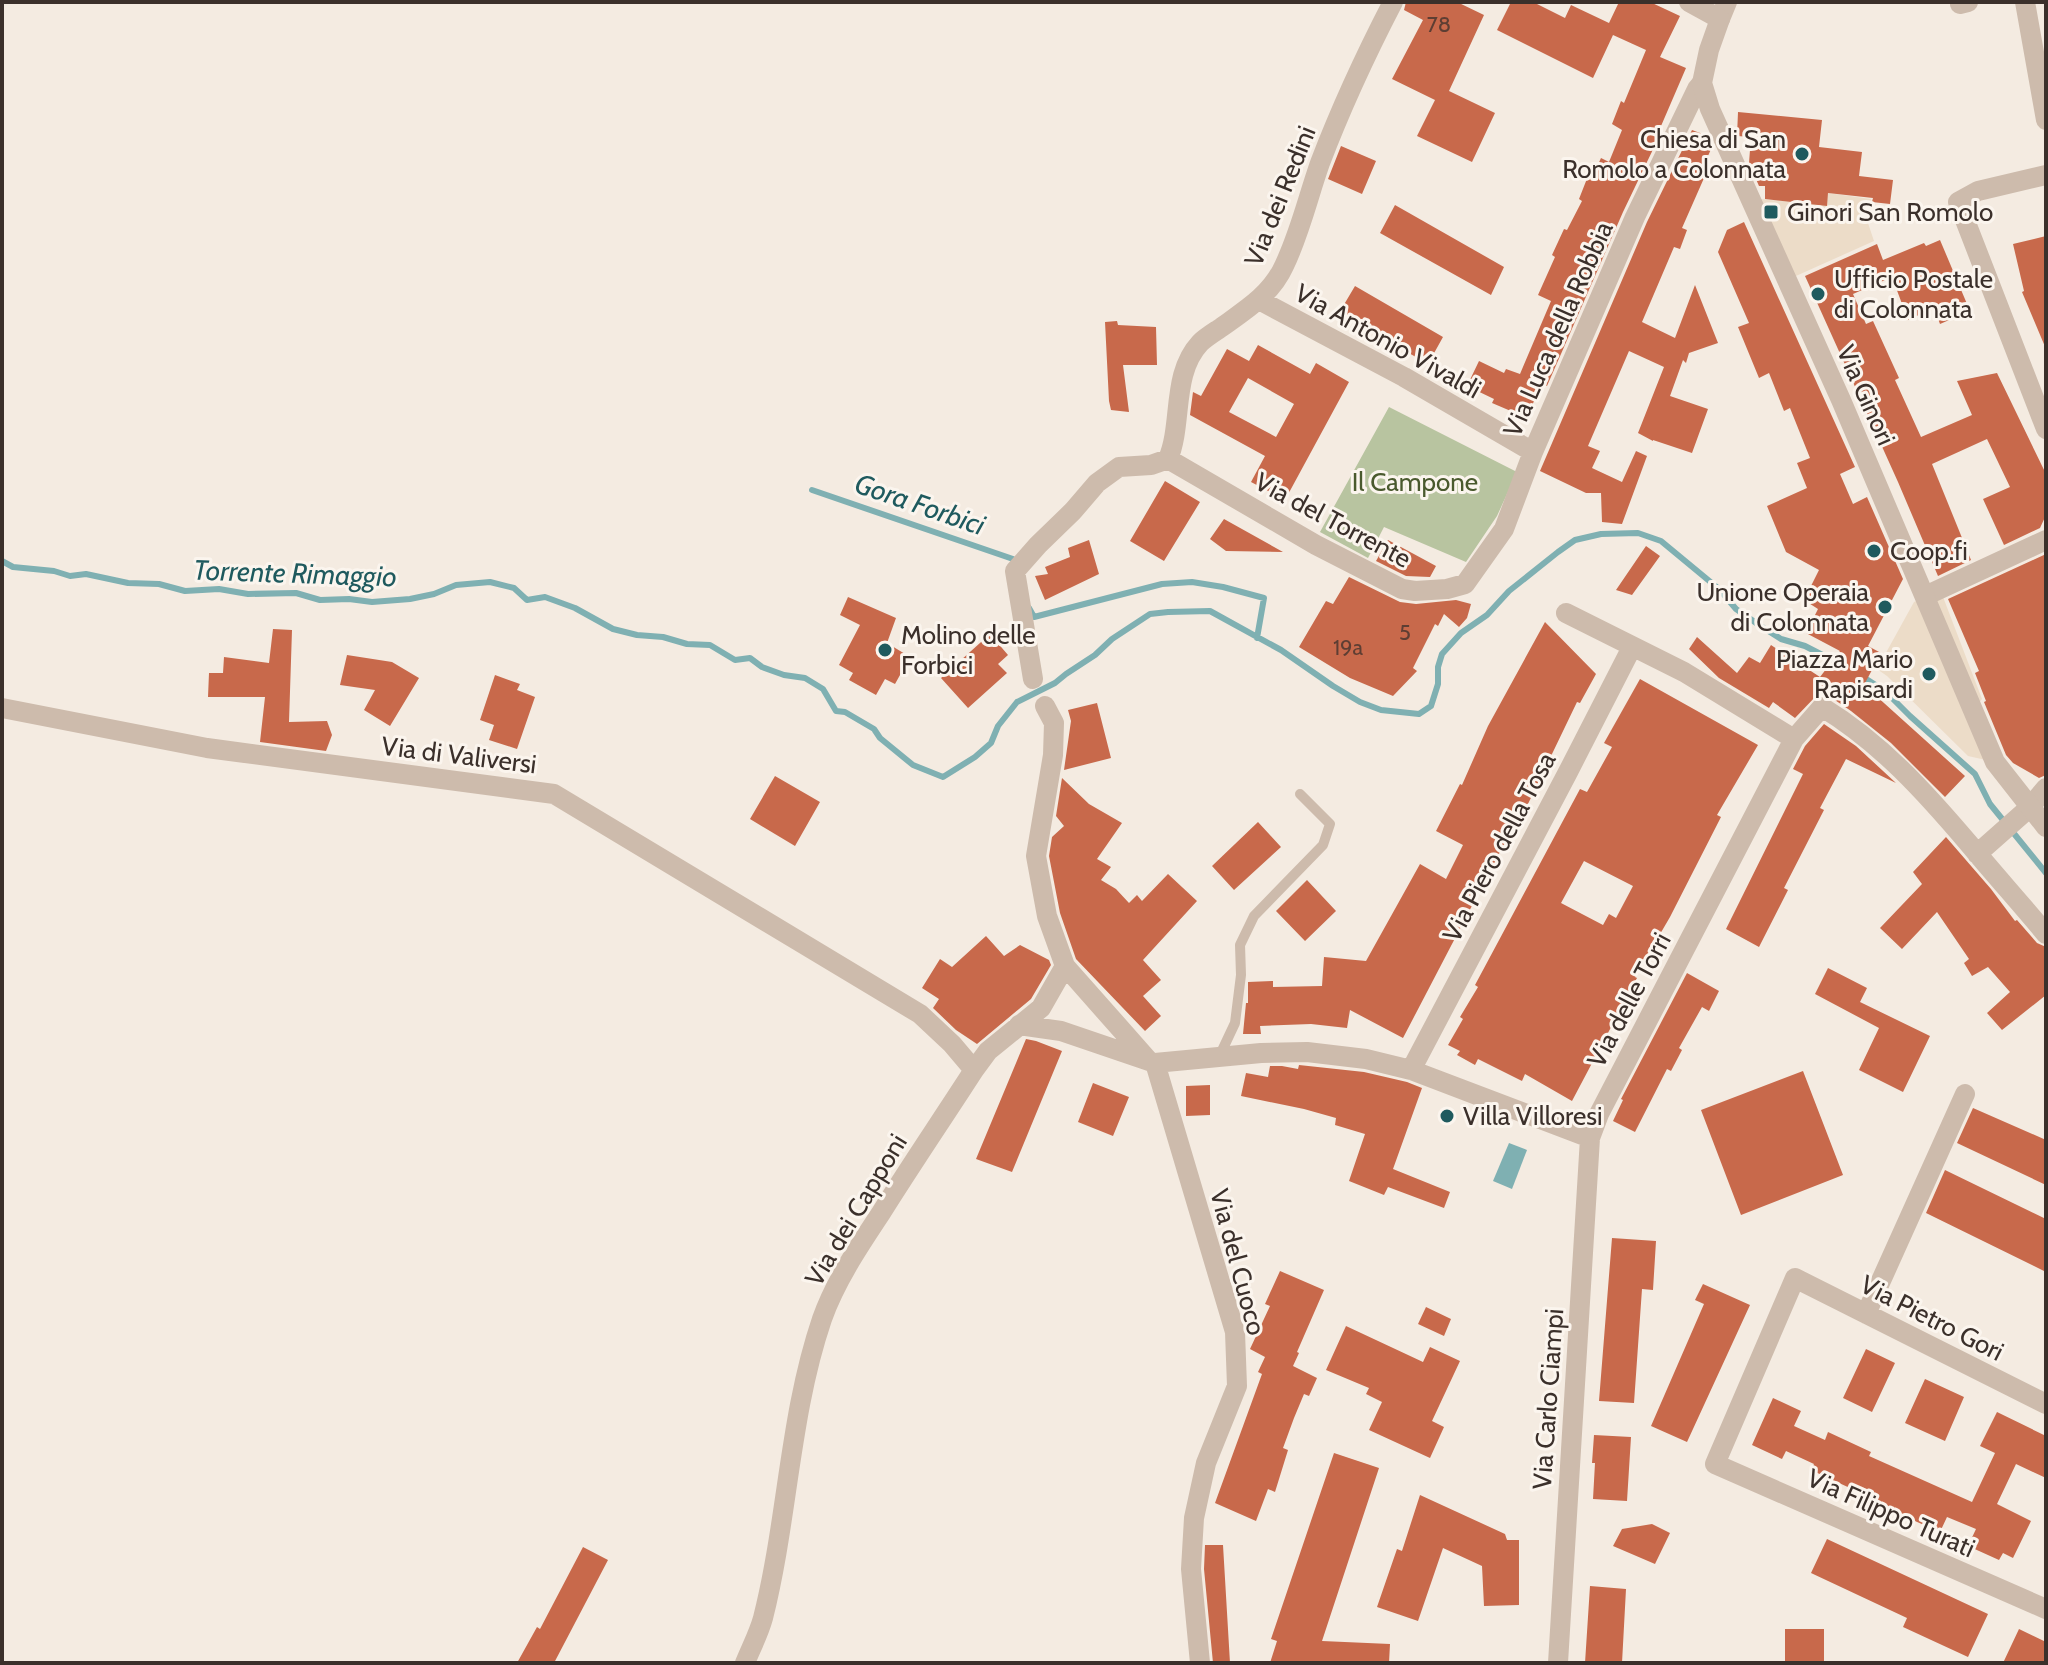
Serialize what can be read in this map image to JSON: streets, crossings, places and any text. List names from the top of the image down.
{
  "streets": {
    "street": [
      "Via dei Redini",
      "Via Luca della Robbia",
      "Via Antonio Vivaldi",
      "Via Ginori",
      "Via del Torrente",
      "Via di Valiversi",
      "Via Piero della Tosa",
      "Via delle Torri",
      "Via dei Capponi",
      "Via del Cuoco",
      "Via Pietro Gori",
      "Via Carlo Ciampi",
      "Via Filippo Turati"
    ]
  },
  "crossings": [
    ["Via dei Redini", "Via Antonio Vivaldi"],
    ["Via dei Redini", "Via del Torrente"],
    ["Via Luca della Robbia", "Via Antonio Vivaldi"],
    ["Via Luca della Robbia", "Via Ginori"],
    ["Via Luca della Robbia", "Via del Torrente"],
    ["Via di Valiversi", "Via dei Capponi"],
    ["Via delle Torri", "Via Carlo Ciampi"],
    ["Via Pietro Gori", "Via Filippo Turati"]
  ],
  "water": ["Gora Forbici", "Torrente Rimaggio"],
  "parks": ["Il Campone"],
  "places": {
    "other": [
      "Chiesa di San Romolo a Colonnata",
      "Ufficio Postale di Colonnata",
      "Coop.fi",
      "Unione Operaia di Colonnata",
      "Molino delle Forbici",
      "Piazza Mario Rapisardi",
      "Villa Villoresi"
    ],
    "transit": ["Ginori San Romolo"]
  },
  "house_numbers": ["78", "5", "19a"]
}
